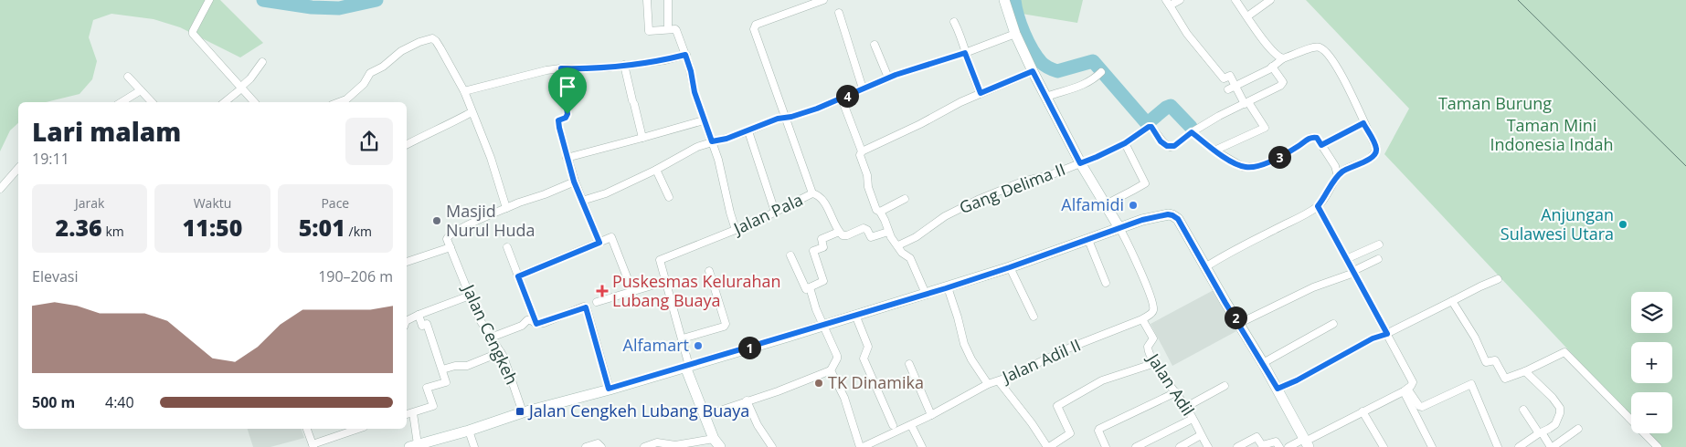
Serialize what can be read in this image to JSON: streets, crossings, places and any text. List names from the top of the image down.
{
  "streets": {
    "street": [
      "Gang Delima II",
      "Jalan Pala",
      "Jalan Cengkeh",
      "Jalan Adil II",
      "Jalan Adil"
    ]
  },
  "crossings": [
    ["Jalan Adil II", "Jalan Adil"]
  ],
  "parks": ["Taman Burung", "Taman Mini Indonesia Indah"],
  "places": {
    "other": [
      "Alfamidi",
      "Masjid Nurul Huda",
      "Anjungan Sulawesi Utara",
      "Alfamart",
      "TK Dinamika"
    ],
    "health": ["Puskesmas Kelurahan Lubang Buaya"],
    "transit": ["Jalan Cengkeh Lubang Buaya"]
  },
  "page": {
    "pins": [
      "4",
      "3",
      "2",
      "1"
    ],
    "heading": ["Lari malam", "19:11"],
    "stats": [
      ["Jarak", "2.36 km"],
      ["Waktu", "11:50"],
      ["Pace", "5:01 /km"]
    ],
    "chart": ["Elevasi", "190–206 m"],
    "map_buttons": ["+", "−"],
    "list": [
      {
        "name": "500 m",
        "note": "4:40"
      }
    ]
  }
}
